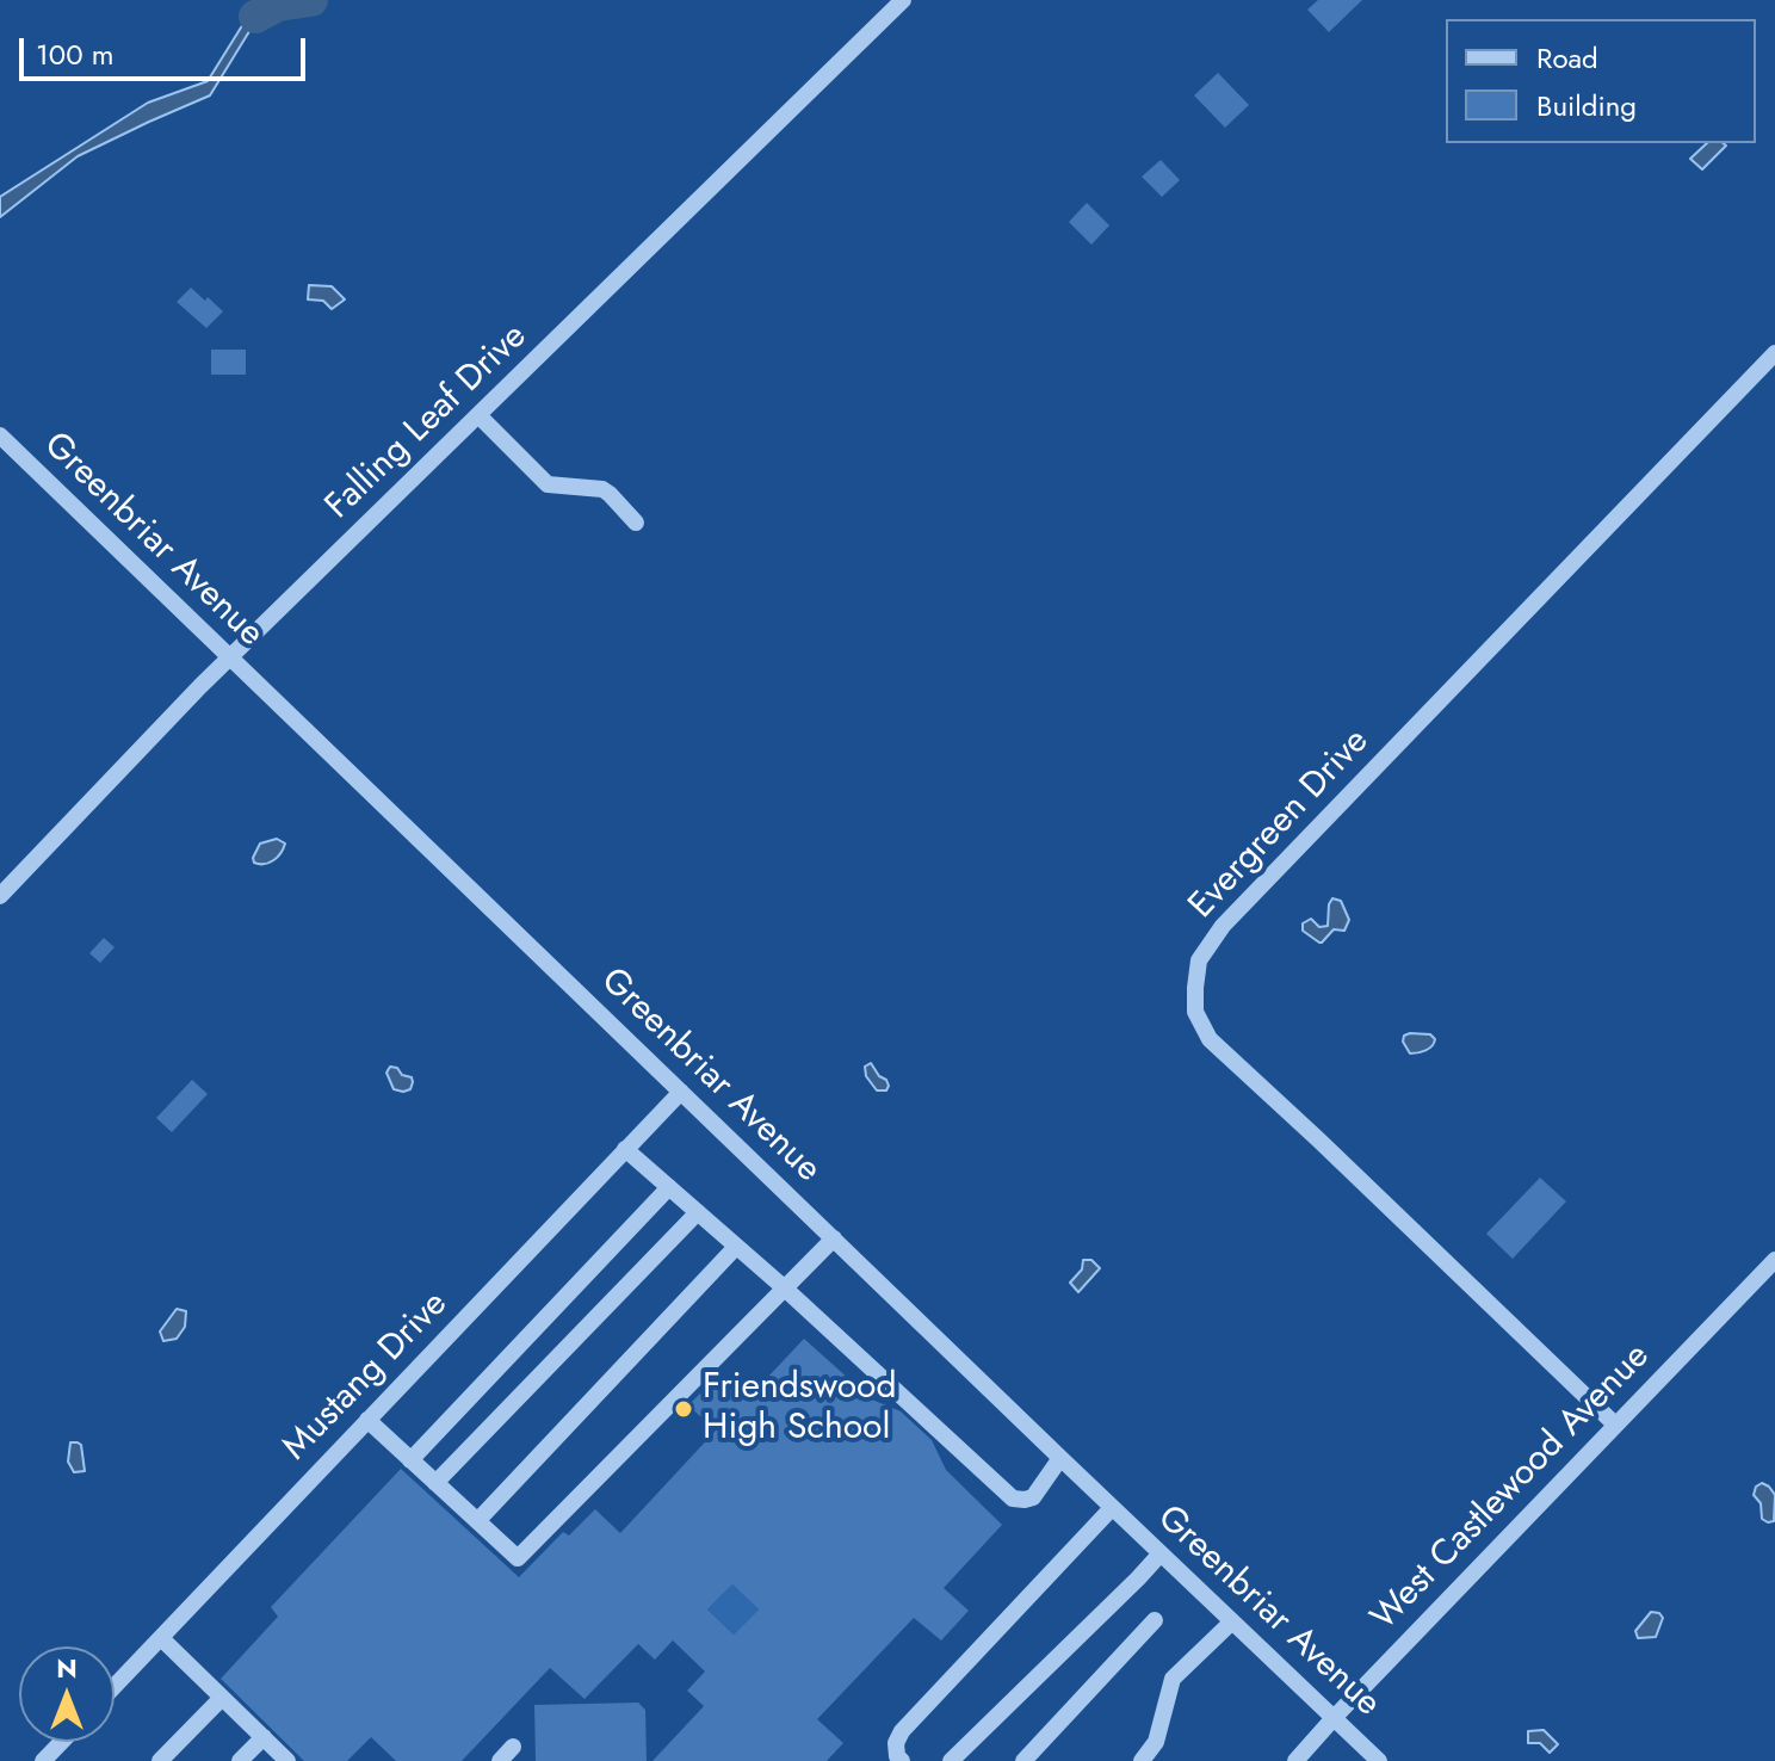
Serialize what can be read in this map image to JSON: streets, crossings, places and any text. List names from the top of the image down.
{
  "streets": {
    "street": [
      "Falling Leaf Drive",
      "Greenbriar Avenue",
      "Evergreen Drive",
      "Mustang Drive",
      "West Castlewood Avenue"
    ]
  },
  "crossings": [
    ["Falling Leaf Drive", "Greenbriar Avenue"],
    ["Greenbriar Avenue", "Mustang Drive"],
    ["Greenbriar Avenue", "West Castlewood Avenue"],
    ["Evergreen Drive", "West Castlewood Avenue"]
  ],
  "places": ["Friendswood High School"],
  "legend": ["Road", "Building"],
  "scale_bar": "100 m",
  "north": "top"
}
